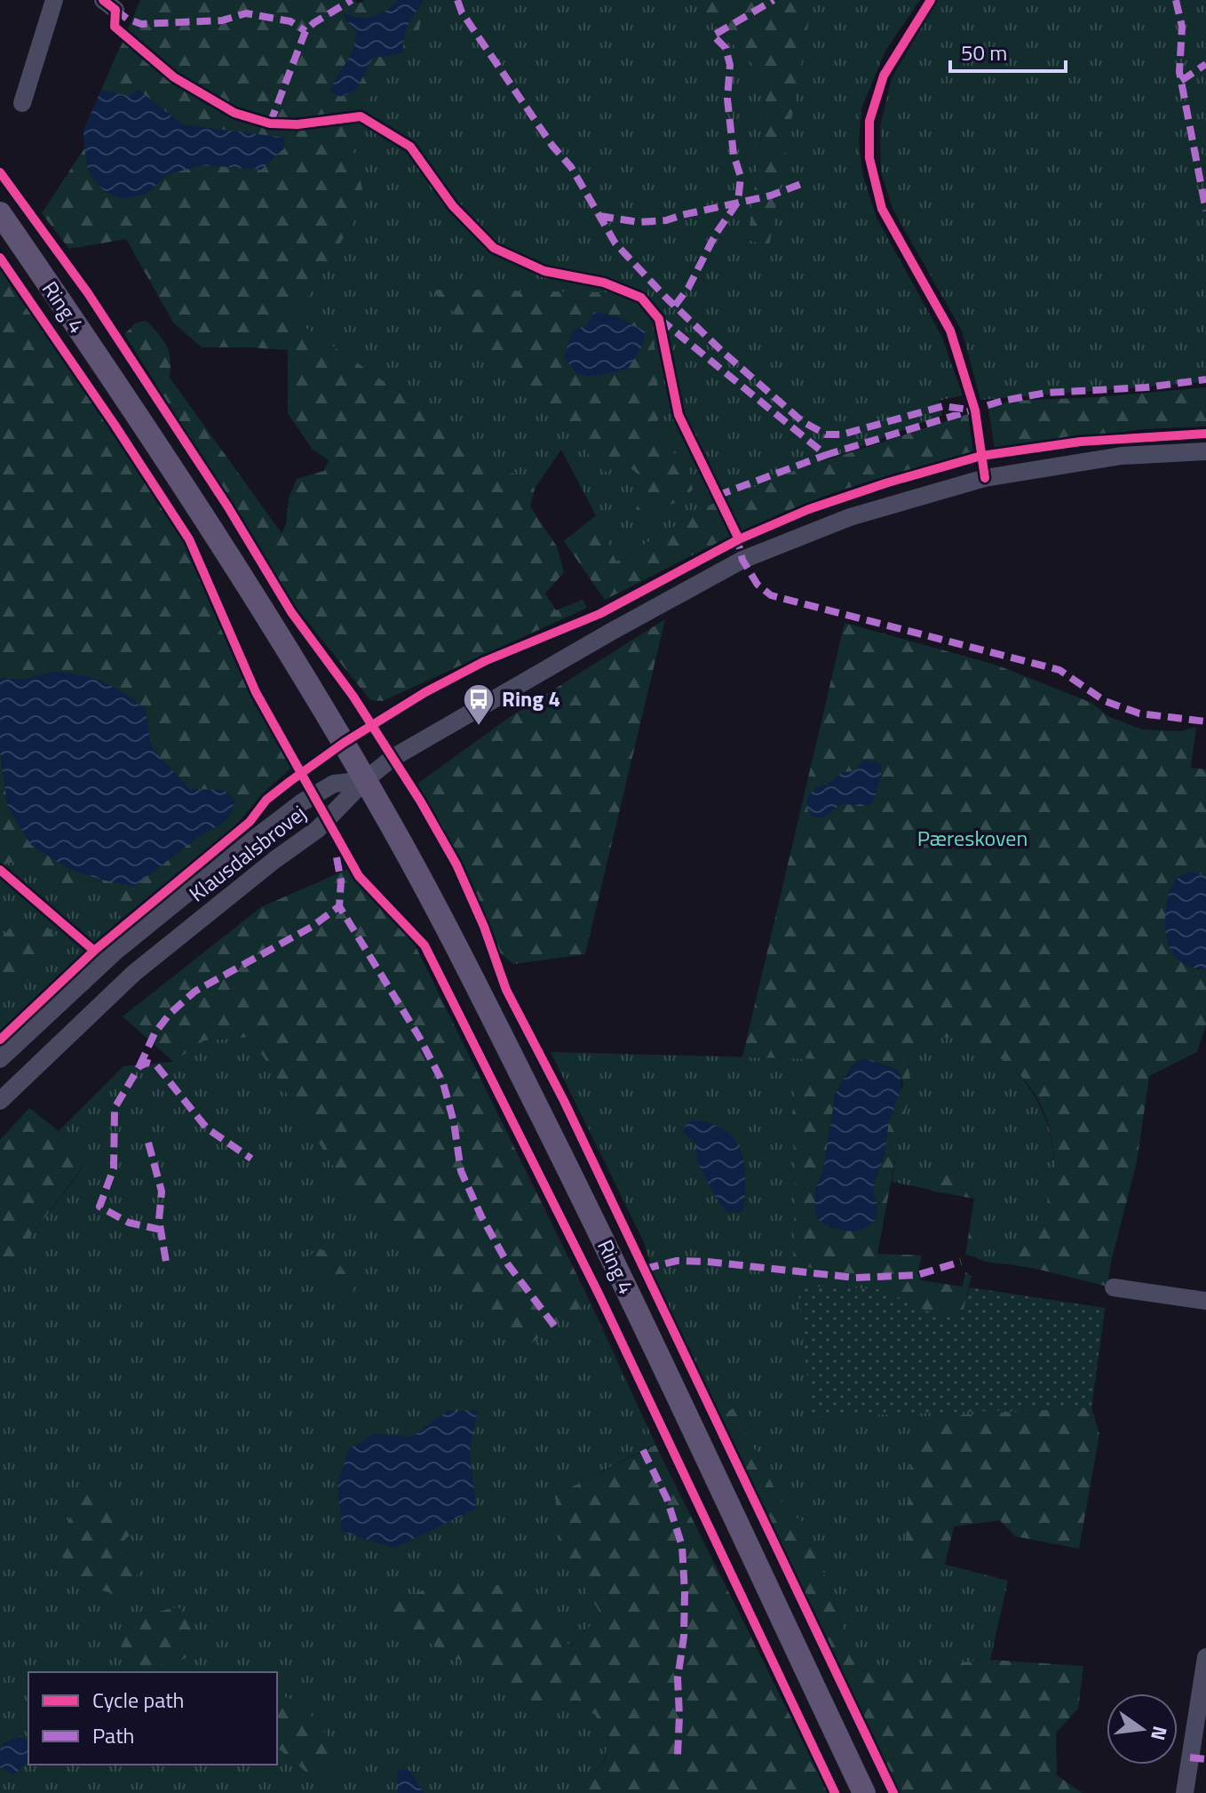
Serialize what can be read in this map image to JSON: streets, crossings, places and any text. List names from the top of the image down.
{
  "streets": {
    "main road": ["Ring 4"],
    "street": ["Klausdalsbrovej"]
  },
  "crossings": [
    ["Ring 4", "Klausdalsbrovej"]
  ],
  "parks": ["Pæreskoven"],
  "places": {
    "bus stop": ["Ring 4"]
  },
  "legend": ["Cycle path", "Path"],
  "scale_bar": "50 m",
  "north": "right"
}
